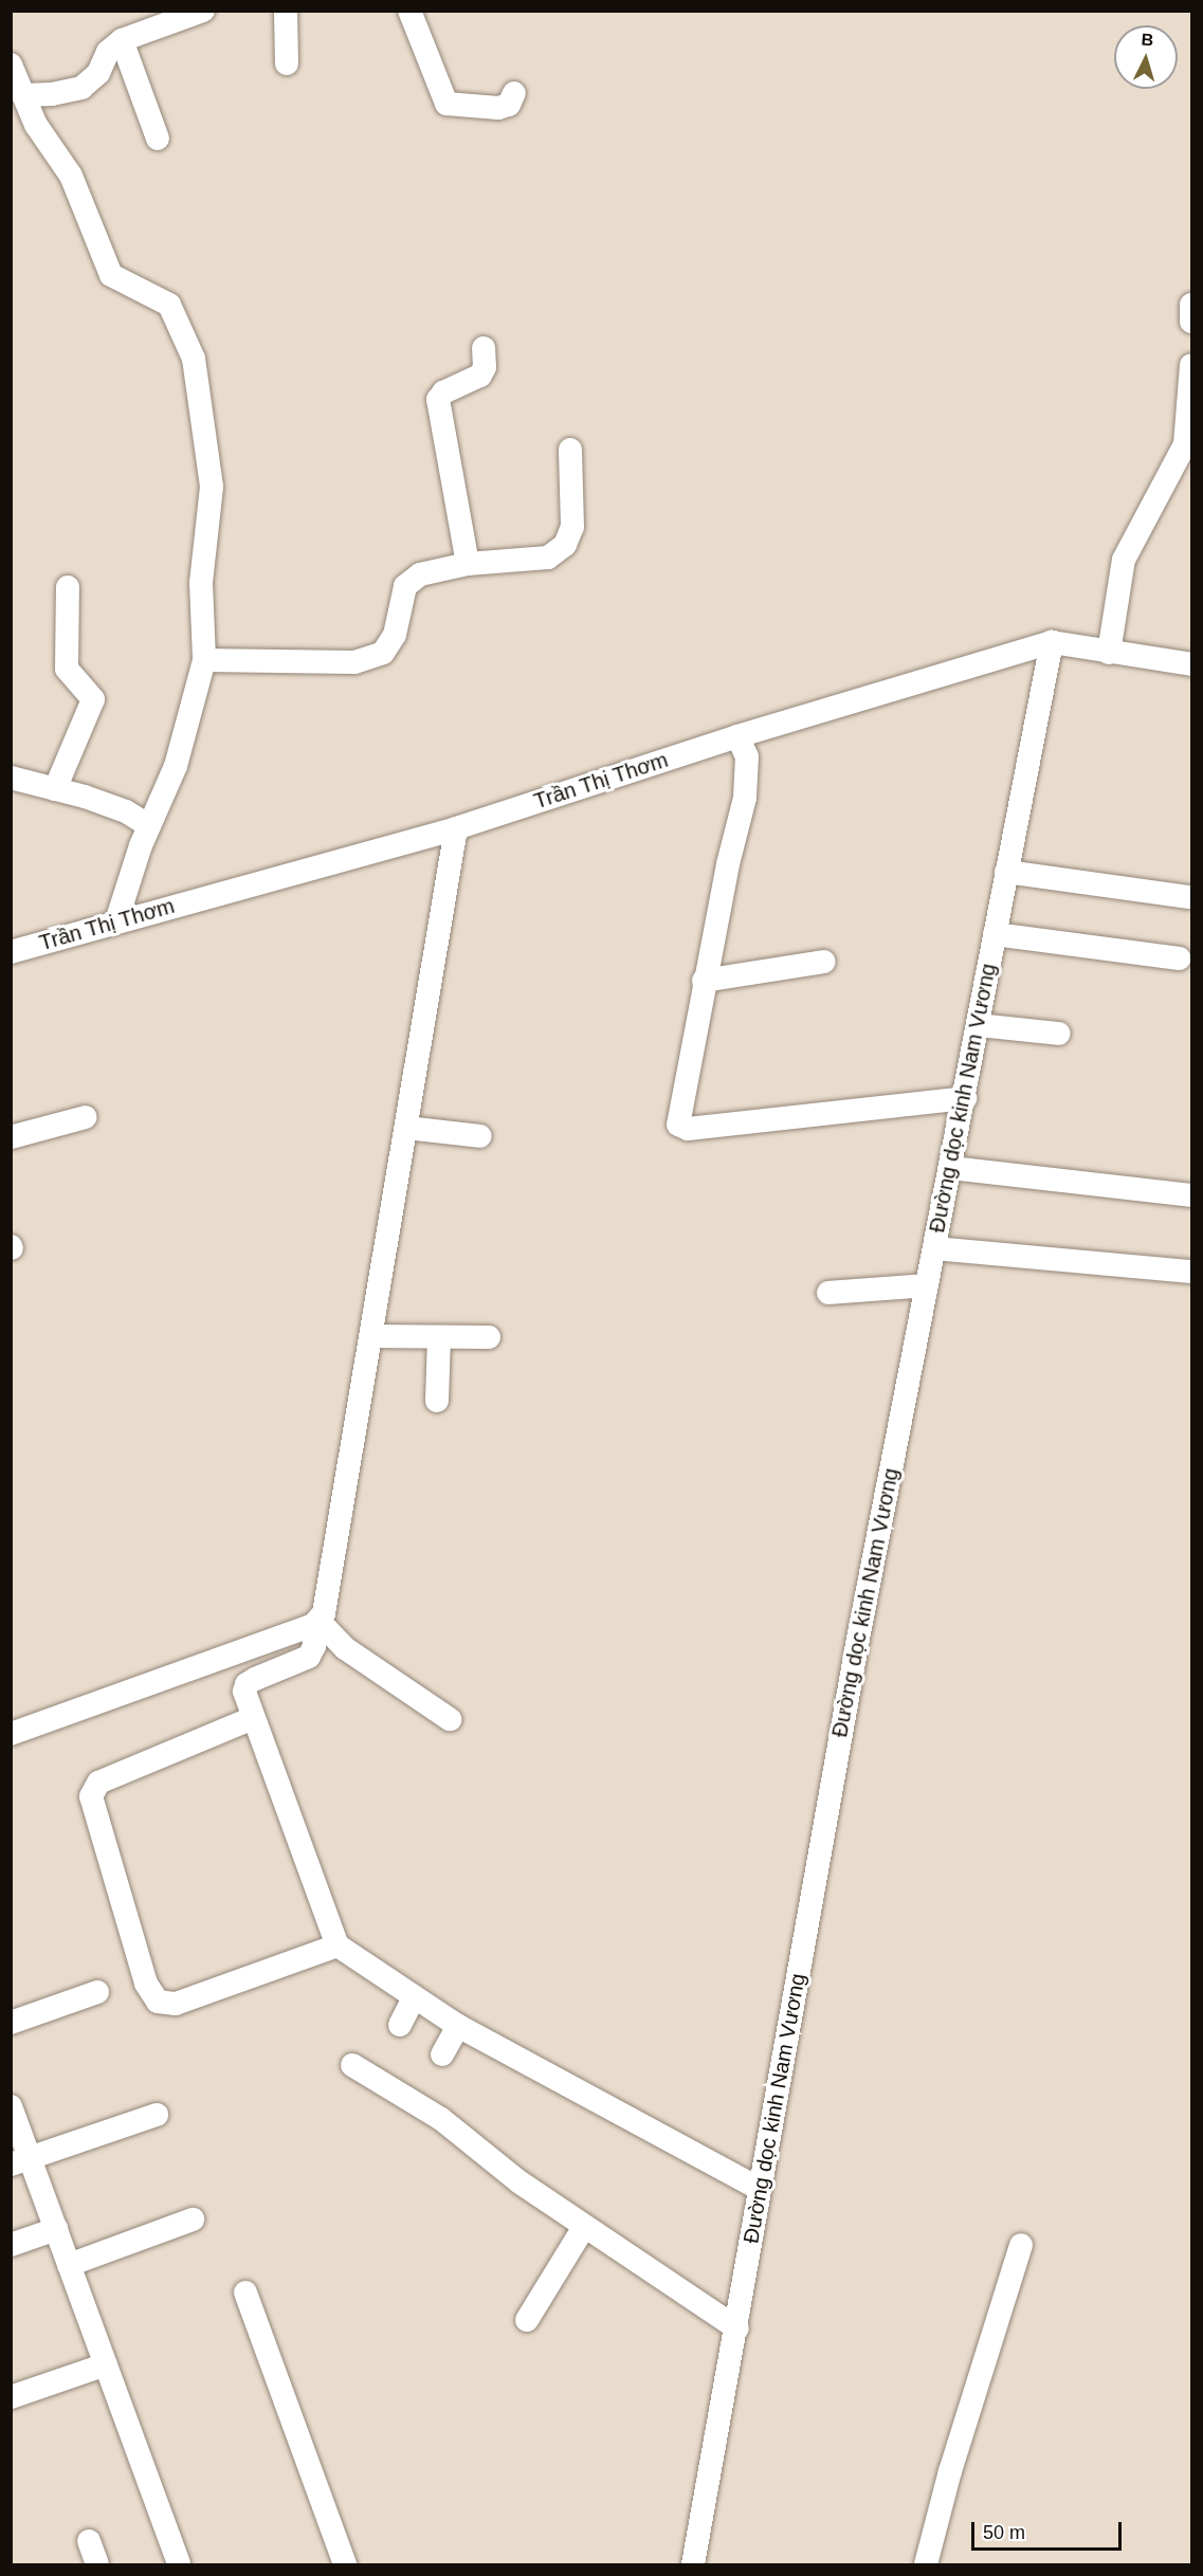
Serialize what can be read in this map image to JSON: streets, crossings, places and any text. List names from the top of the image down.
{
  "streets": {
    "street": ["Trần Thị Thơm", "Đường dọc kinh Nam Vương"]
  },
  "crossings": [
    ["Trần Thị Thơm", "Đường dọc kinh Nam Vương"]
  ],
  "scale_bar": "50 m",
  "north": "top"
}
